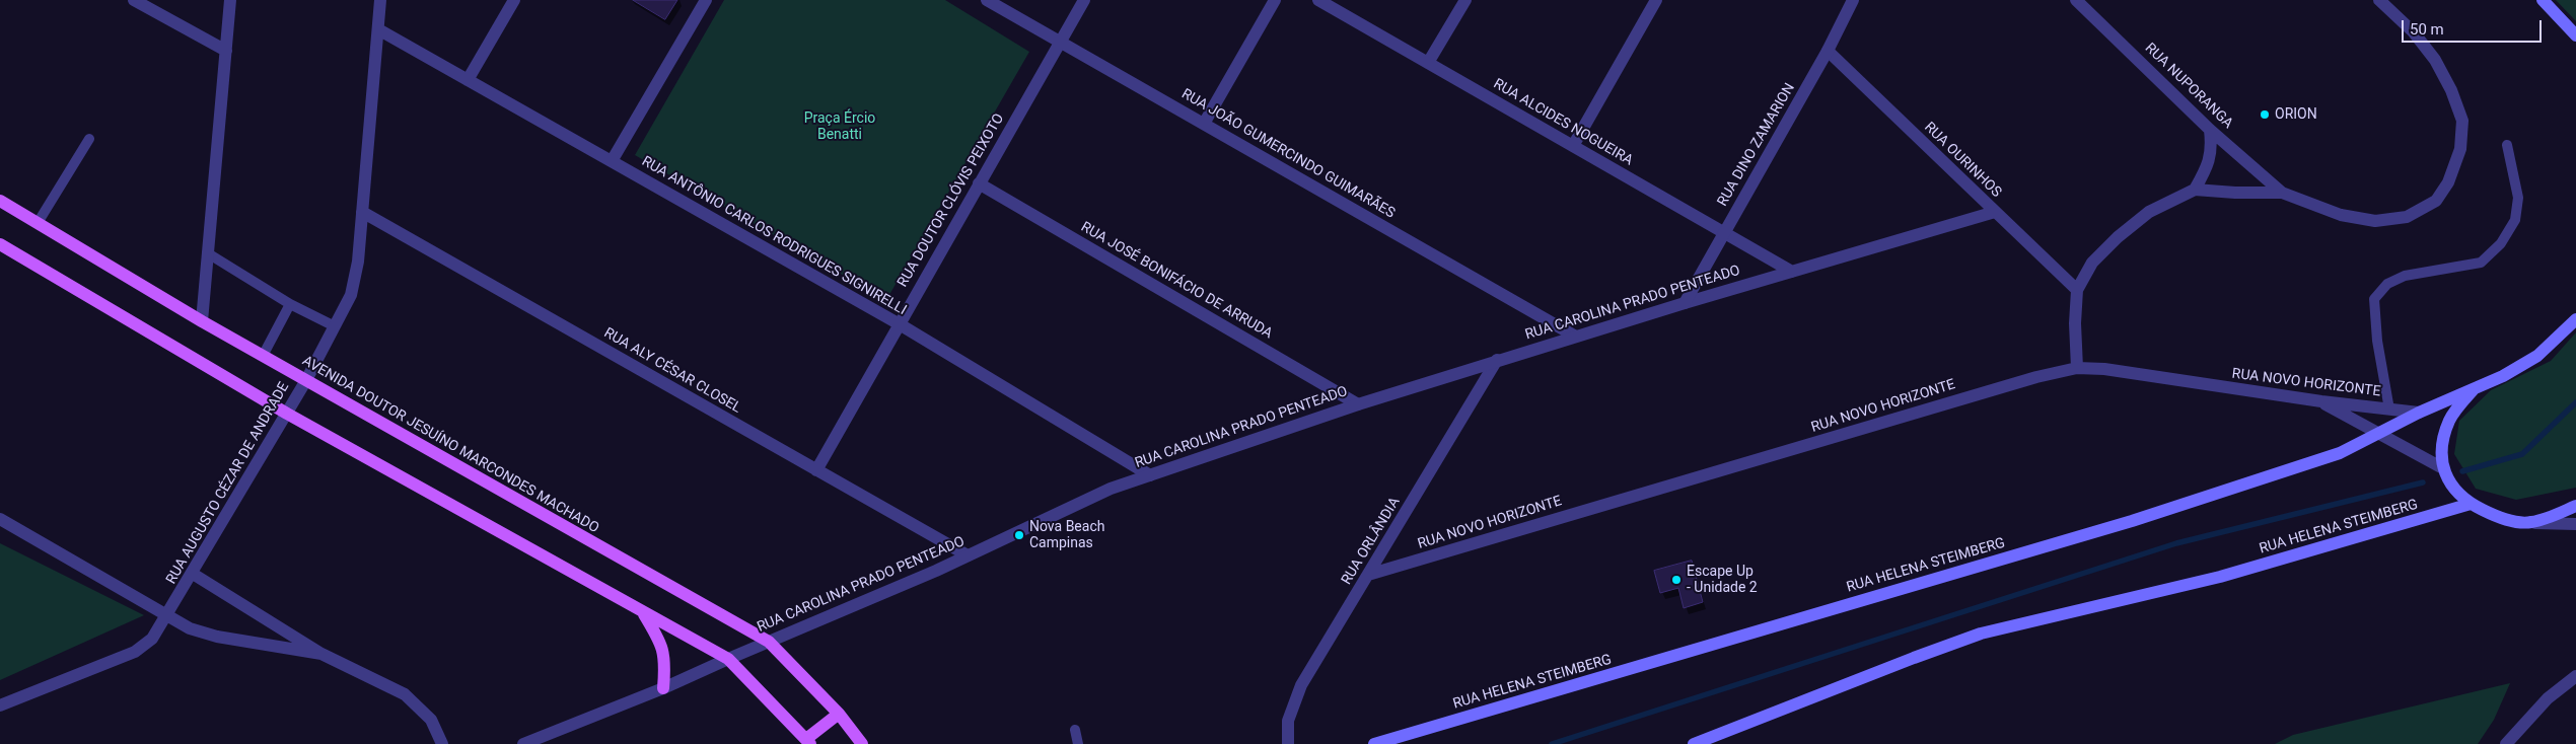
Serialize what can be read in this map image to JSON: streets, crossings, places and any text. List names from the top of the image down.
{
  "streets": {
    "main road": ["AVENIDA DOUTOR JESUÍNO MARCONDES MACHADO", "RUA HELENA STEIMBERG"],
    "street": [
      "RUA NUPORANGA",
      "RUA ALCIDES NOGUEIRA",
      "RUA DINO ZAMARION",
      "RUA JOÃO GUMERCINDO GUIMARÃES",
      "RUA OURINHOS",
      "RUA DOUTOR CLÓVIS PEIXOTO",
      "RUA ANTÔNIO CARLOS RODRIGUES SIGNIRELLI",
      "RUA JOSÉ BONIFÁCIO DE ARRUDA",
      "RUA CAROLINA PRADO PENTEADO",
      "RUA ALY CÉSAR CLOSEL",
      "RUA NOVO HORIZONTE",
      "RUA AUGUSTO CÉZAR DE ANDRADE",
      "RUA ORLÂNDIA"
    ]
  },
  "crossings": [
    ["RUA ALCIDES NOGUEIRA", "RUA DINO ZAMARION"],
    ["RUA ALCIDES NOGUEIRA", "RUA CAROLINA PRADO PENTEADO"],
    ["RUA DINO ZAMARION", "RUA OURINHOS"],
    ["RUA DINO ZAMARION", "RUA CAROLINA PRADO PENTEADO"],
    ["RUA JOÃO GUMERCINDO GUIMARÃES", "RUA DOUTOR CLÓVIS PEIXOTO"],
    ["RUA JOÃO GUMERCINDO GUIMARÃES", "RUA CAROLINA PRADO PENTEADO"],
    ["RUA OURINHOS", "RUA CAROLINA PRADO PENTEADO"],
    ["RUA DOUTOR CLÓVIS PEIXOTO", "RUA ANTÔNIO CARLOS RODRIGUES SIGNIRELLI"],
    ["RUA DOUTOR CLÓVIS PEIXOTO", "RUA JOSÉ BONIFÁCIO DE ARRUDA"],
    ["RUA DOUTOR CLÓVIS PEIXOTO", "RUA ALY CÉSAR CLOSEL"],
    ["RUA ANTÔNIO CARLOS RODRIGUES SIGNIRELLI", "RUA CAROLINA PRADO PENTEADO"],
    ["RUA ANTÔNIO CARLOS RODRIGUES SIGNIRELLI", "RUA AUGUSTO CÉZAR DE ANDRADE"],
    ["RUA JOSÉ BONIFÁCIO DE ARRUDA", "RUA CAROLINA PRADO PENTEADO"],
    ["RUA CAROLINA PRADO PENTEADO", "RUA ALY CÉSAR CLOSEL"],
    ["RUA CAROLINA PRADO PENTEADO", "AVENIDA DOUTOR JESUÍNO MARCONDES MACHADO"],
    ["RUA CAROLINA PRADO PENTEADO", "RUA ORLÂNDIA"],
    ["RUA ALY CÉSAR CLOSEL", "RUA AUGUSTO CÉZAR DE ANDRADE"],
    ["RUA NOVO HORIZONTE", "RUA HELENA STEIMBERG"],
    ["RUA NOVO HORIZONTE", "RUA ORLÂNDIA"],
    ["AVENIDA DOUTOR JESUÍNO MARCONDES MACHADO", "RUA AUGUSTO CÉZAR DE ANDRADE"]
  ],
  "parks": ["Praça Ércio Benatti"],
  "places": ["ORION", "Nova Beach Campinas", "Escape Up - Unidade 2"],
  "scale_bar": "50 m"
}
